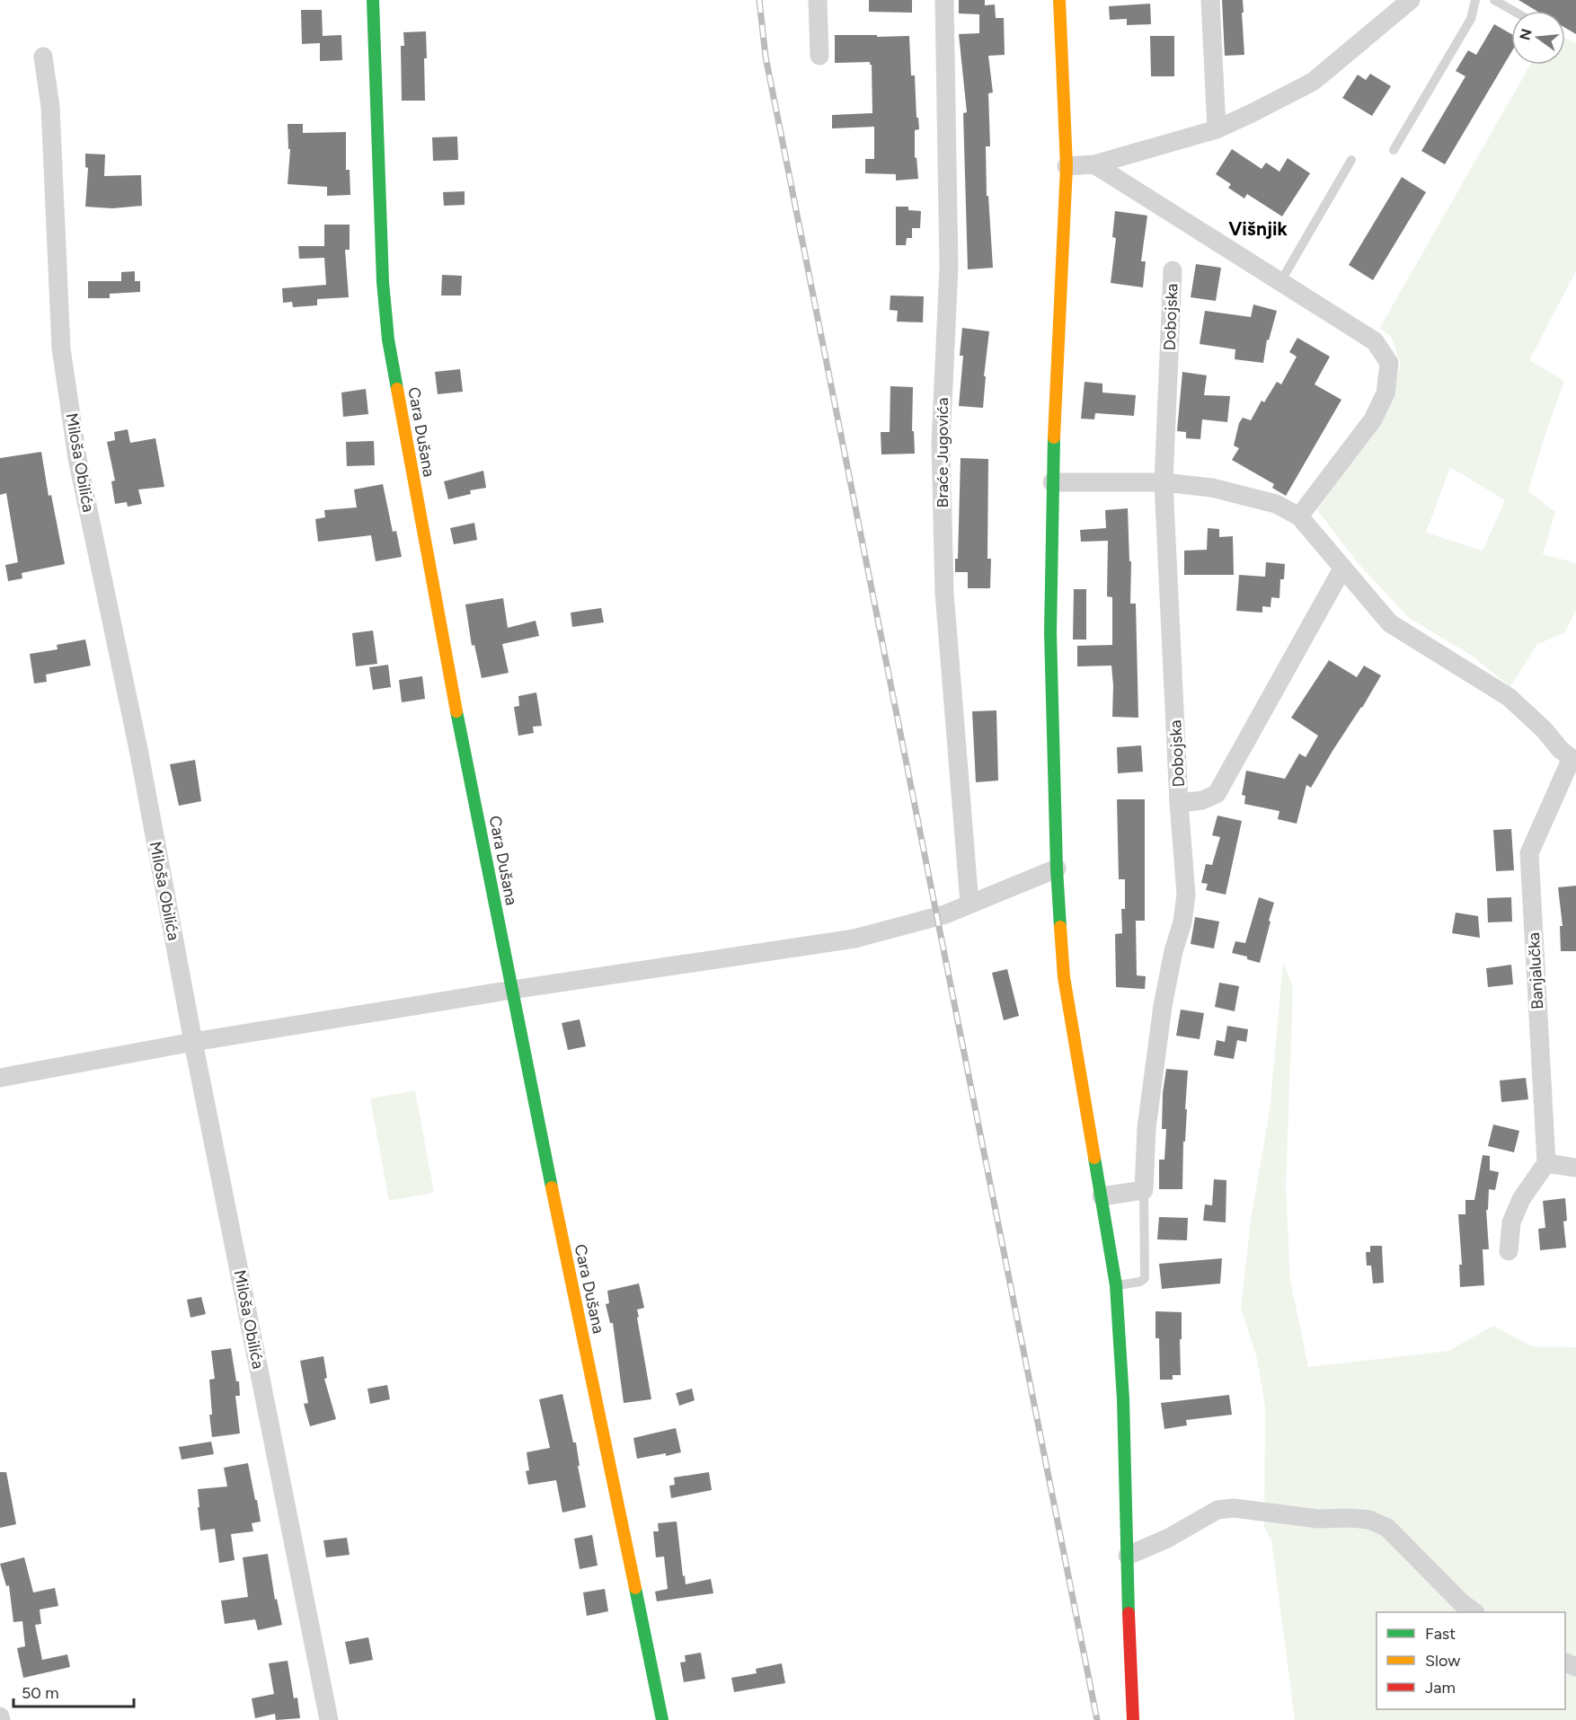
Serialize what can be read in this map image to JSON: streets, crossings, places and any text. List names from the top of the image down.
{
  "streets": {
    "street": [
      "Dobojska",
      "Cara Dušana",
      "Braće Jugovića",
      "Miloša Obilića",
      "Banjalučka"
    ]
  },
  "districts": ["Višnjik"],
  "legend": ["Fast", "Slow", "Jam"],
  "scale_bar": "50 m",
  "north": "left"
}
